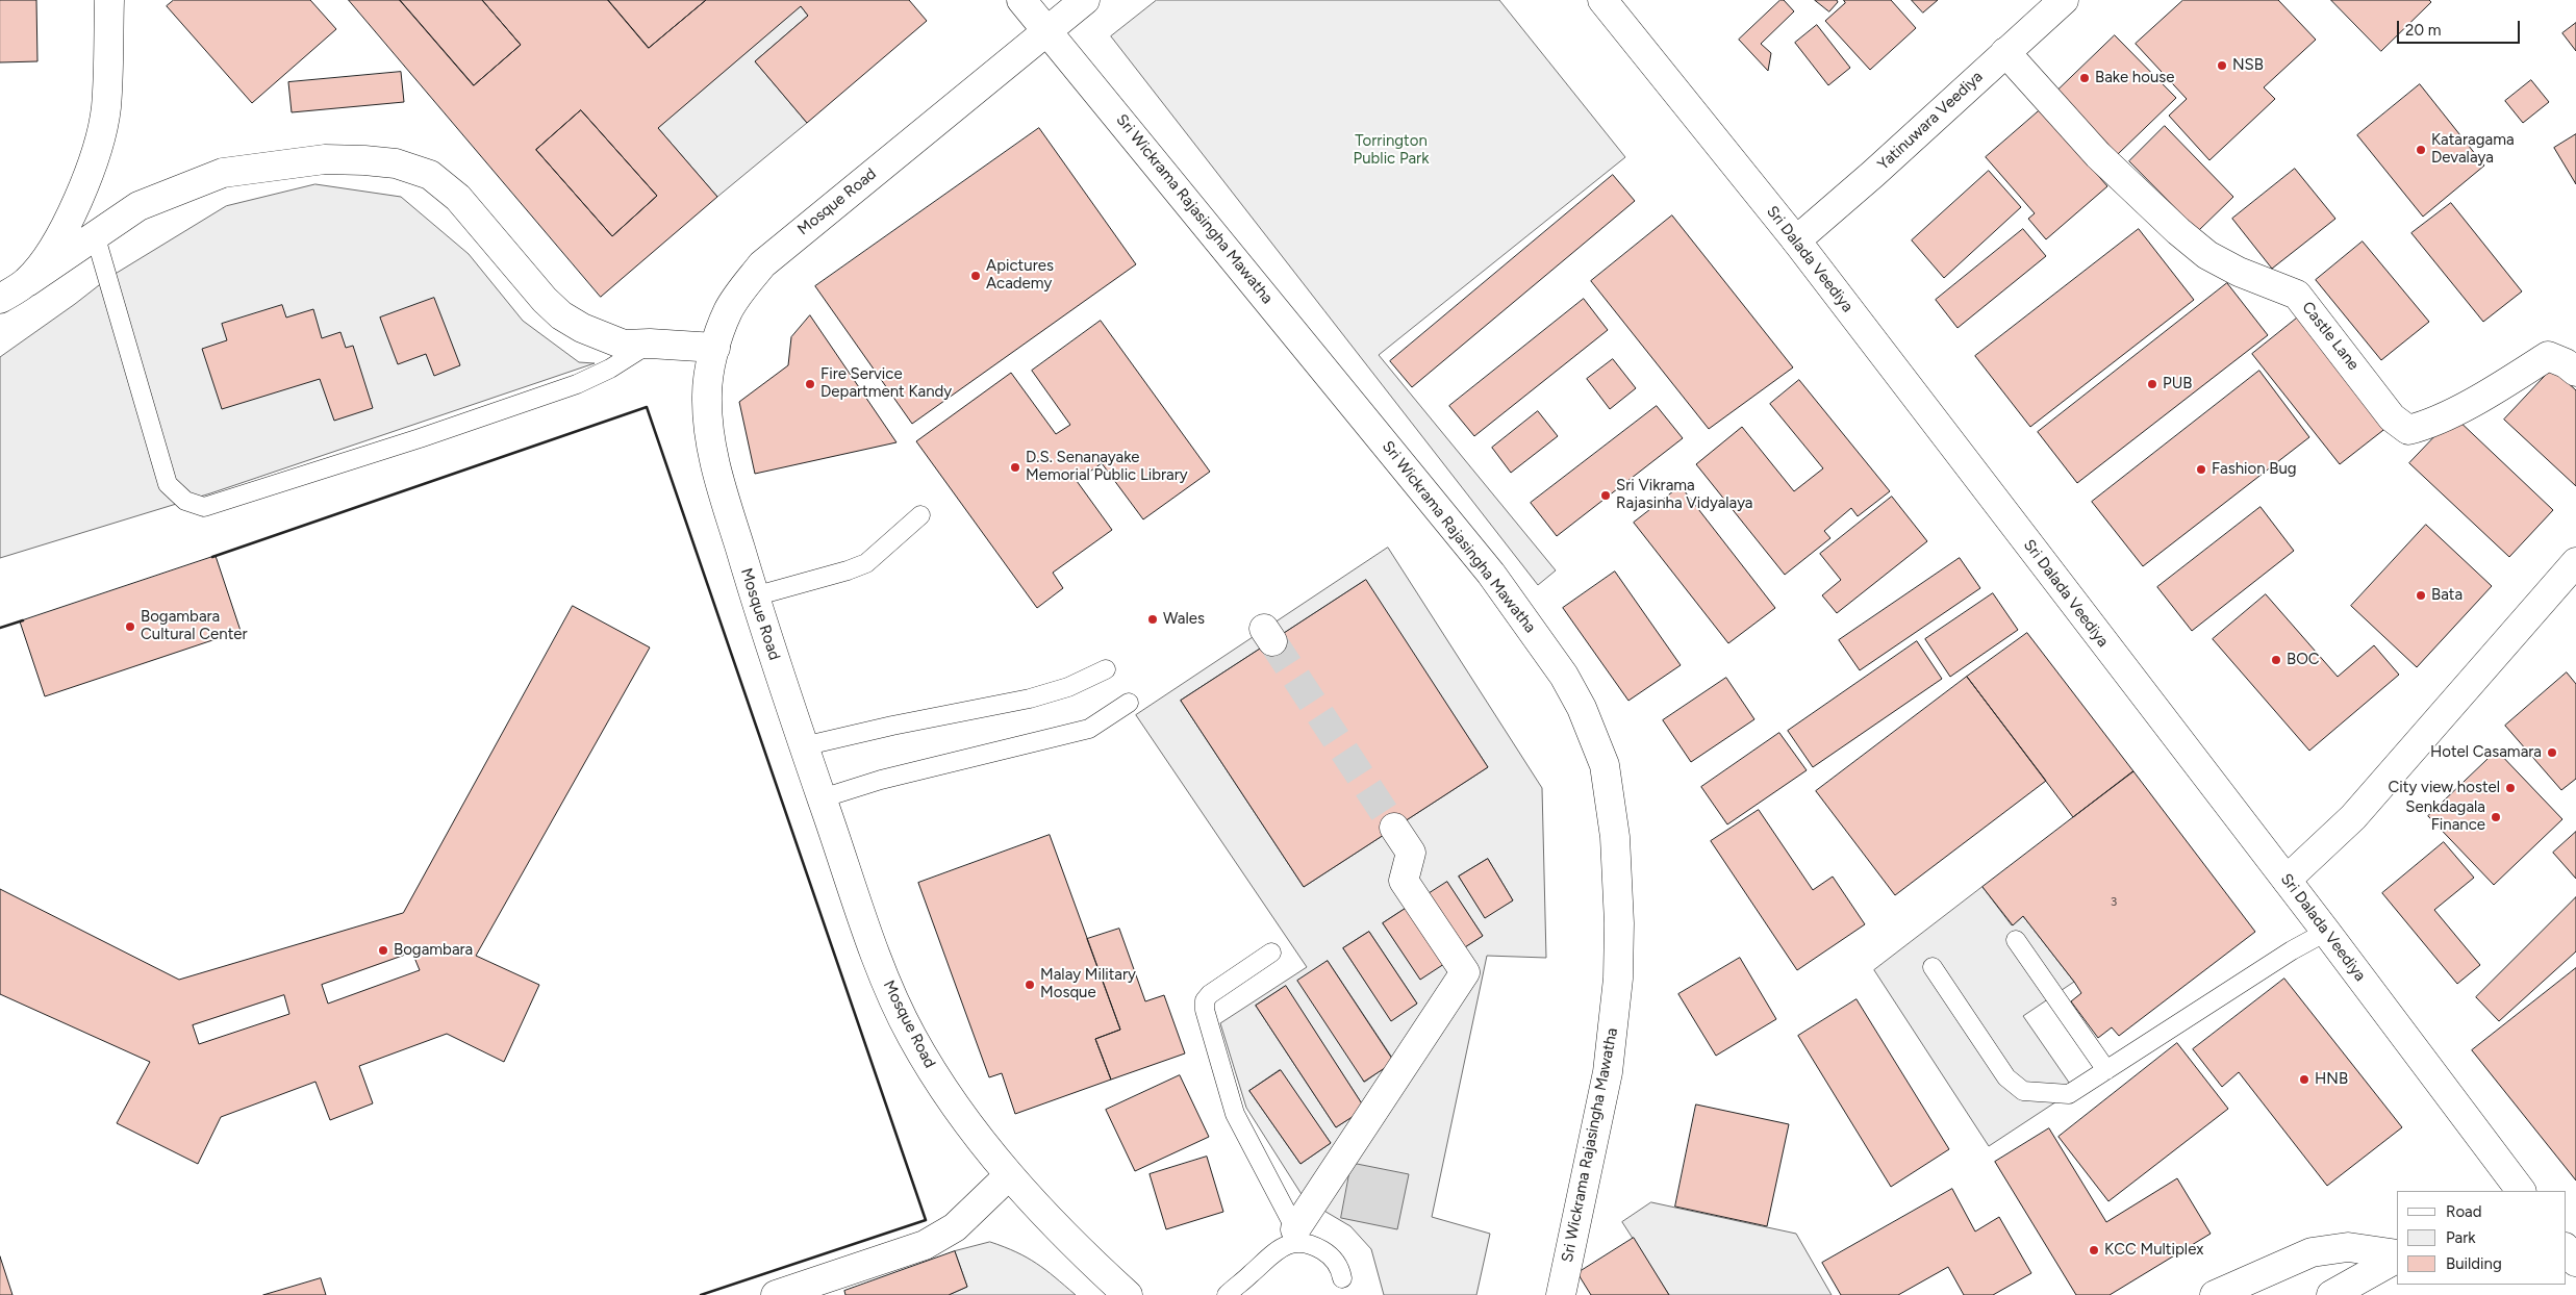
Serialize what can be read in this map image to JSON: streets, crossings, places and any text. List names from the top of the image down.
{
  "streets": {
    "main road": [
      "Yatinuwara Veediya",
      "Mosque Road",
      "Sri Wickrama Rajasingha Mawatha",
      "Sri Dalada Veediya",
      "Castle Lane"
    ]
  },
  "crossings": [
    ["Yatinuwara Veediya", "Sri Dalada Veediya"],
    ["Yatinuwara Veediya", "Castle Lane"],
    ["Mosque Road", "Sri Wickrama Rajasingha Mawatha"]
  ],
  "parks": ["Torrington Public Park"],
  "places": [
    "NSB",
    "Bake house",
    "Kataragama Devalaya",
    "Apictures Academy",
    "Fire Service Department Kandy",
    "PUB",
    "D.S. Senanayake Memorial Public Library",
    "Fashion Bug",
    "Sri Vikrama Rajasinha Vidyalaya",
    "Bata",
    "Wales",
    "Bogambara Cultural Center",
    "BOC",
    "Hotel Casamara",
    "City view hostel",
    "Senkdagala Finance",
    "Bogambara",
    "Malay Military Mosque",
    "HNB",
    "KCC Multiplex"
  ],
  "house_numbers": ["3"],
  "legend": ["Road", "Park", "Building"],
  "scale_bar": "20 m"
}
